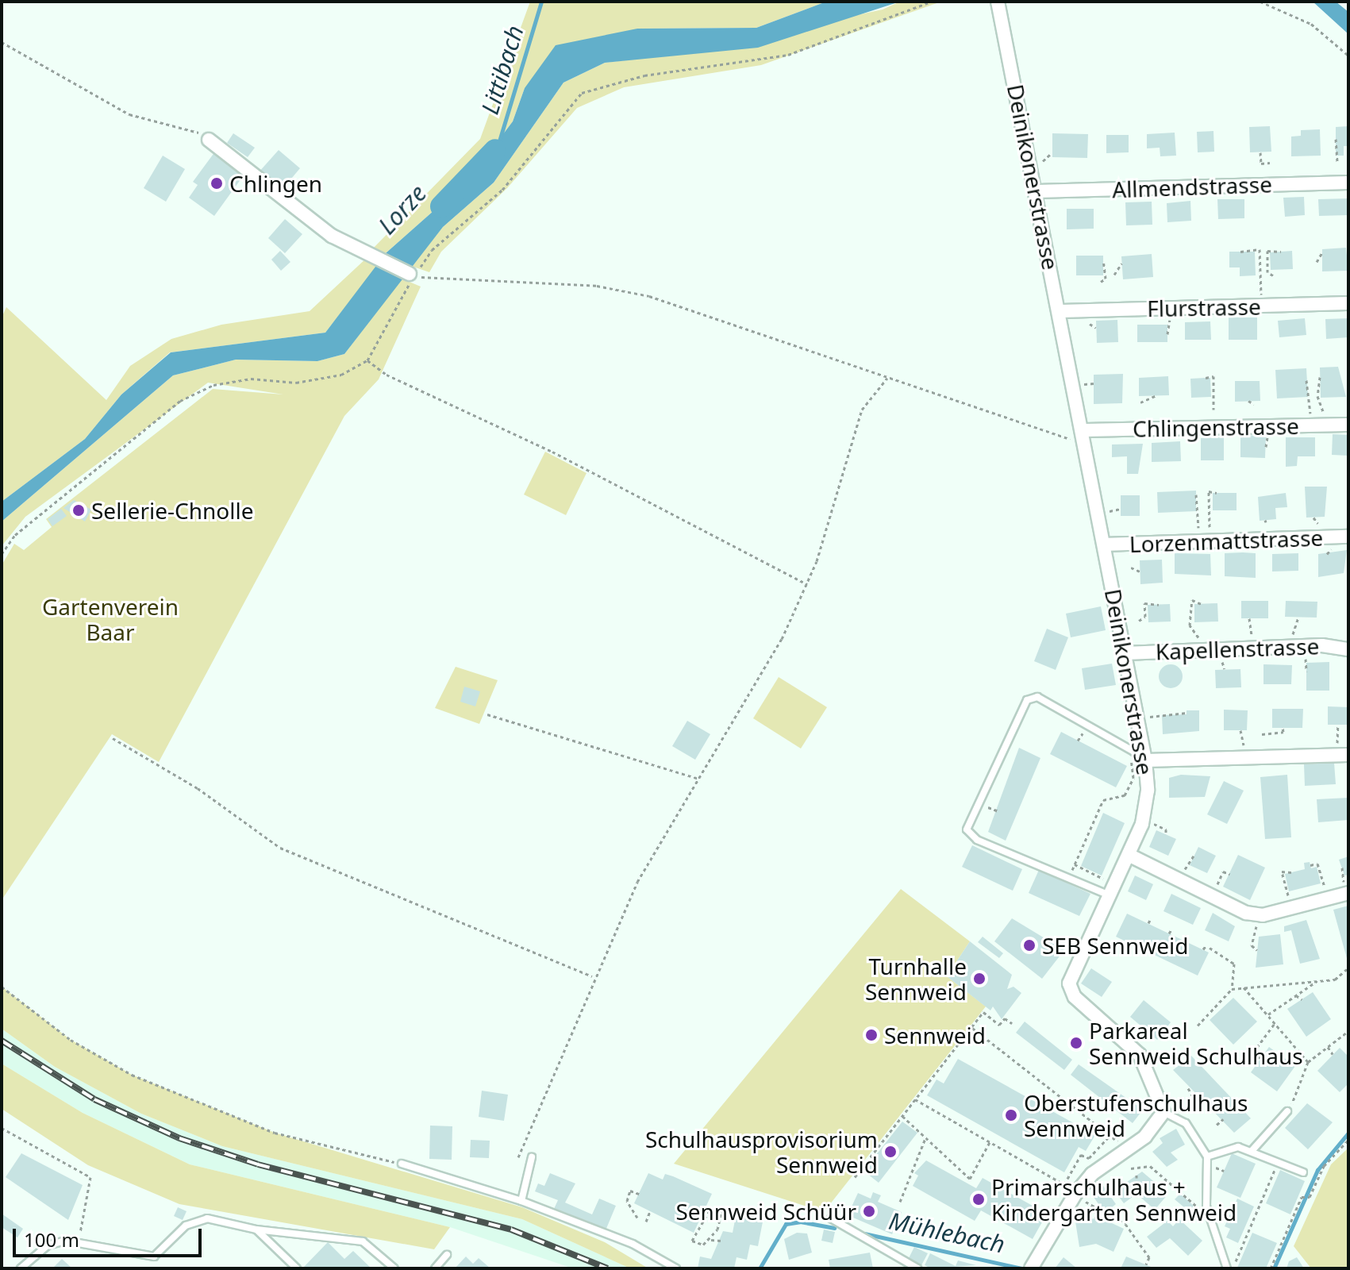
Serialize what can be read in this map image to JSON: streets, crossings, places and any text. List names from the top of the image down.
{
  "streets": {
    "street": [
      "Deinikonerstrasse",
      "Allmendstrasse",
      "Flurstrasse",
      "Chlingenstrasse",
      "Lorzenmattstrasse",
      "Kapellenstrasse"
    ]
  },
  "crossings": [
    ["Deinikonerstrasse", "Allmendstrasse"],
    ["Deinikonerstrasse", "Flurstrasse"],
    ["Deinikonerstrasse", "Chlingenstrasse"],
    ["Deinikonerstrasse", "Lorzenmattstrasse"],
    ["Deinikonerstrasse", "Kapellenstrasse"]
  ],
  "water": ["Littibach", "Lorze", "Mühlebach"],
  "parks": ["Gartenverein Baar"],
  "places": [
    "Chlingen",
    "Sellerie-Chnolle",
    "SEB Sennweid",
    "Turnhalle Sennweid",
    "Sennweid",
    "Parkareal Sennweid Schulhaus",
    "Oberstufenschulhaus Sennweid",
    "Schulhausprovisorium Sennweid",
    "Primarschulhaus + Kindergarten Sennweid",
    "Sennweid Schüür"
  ],
  "scale_bar": "100 m"
}
